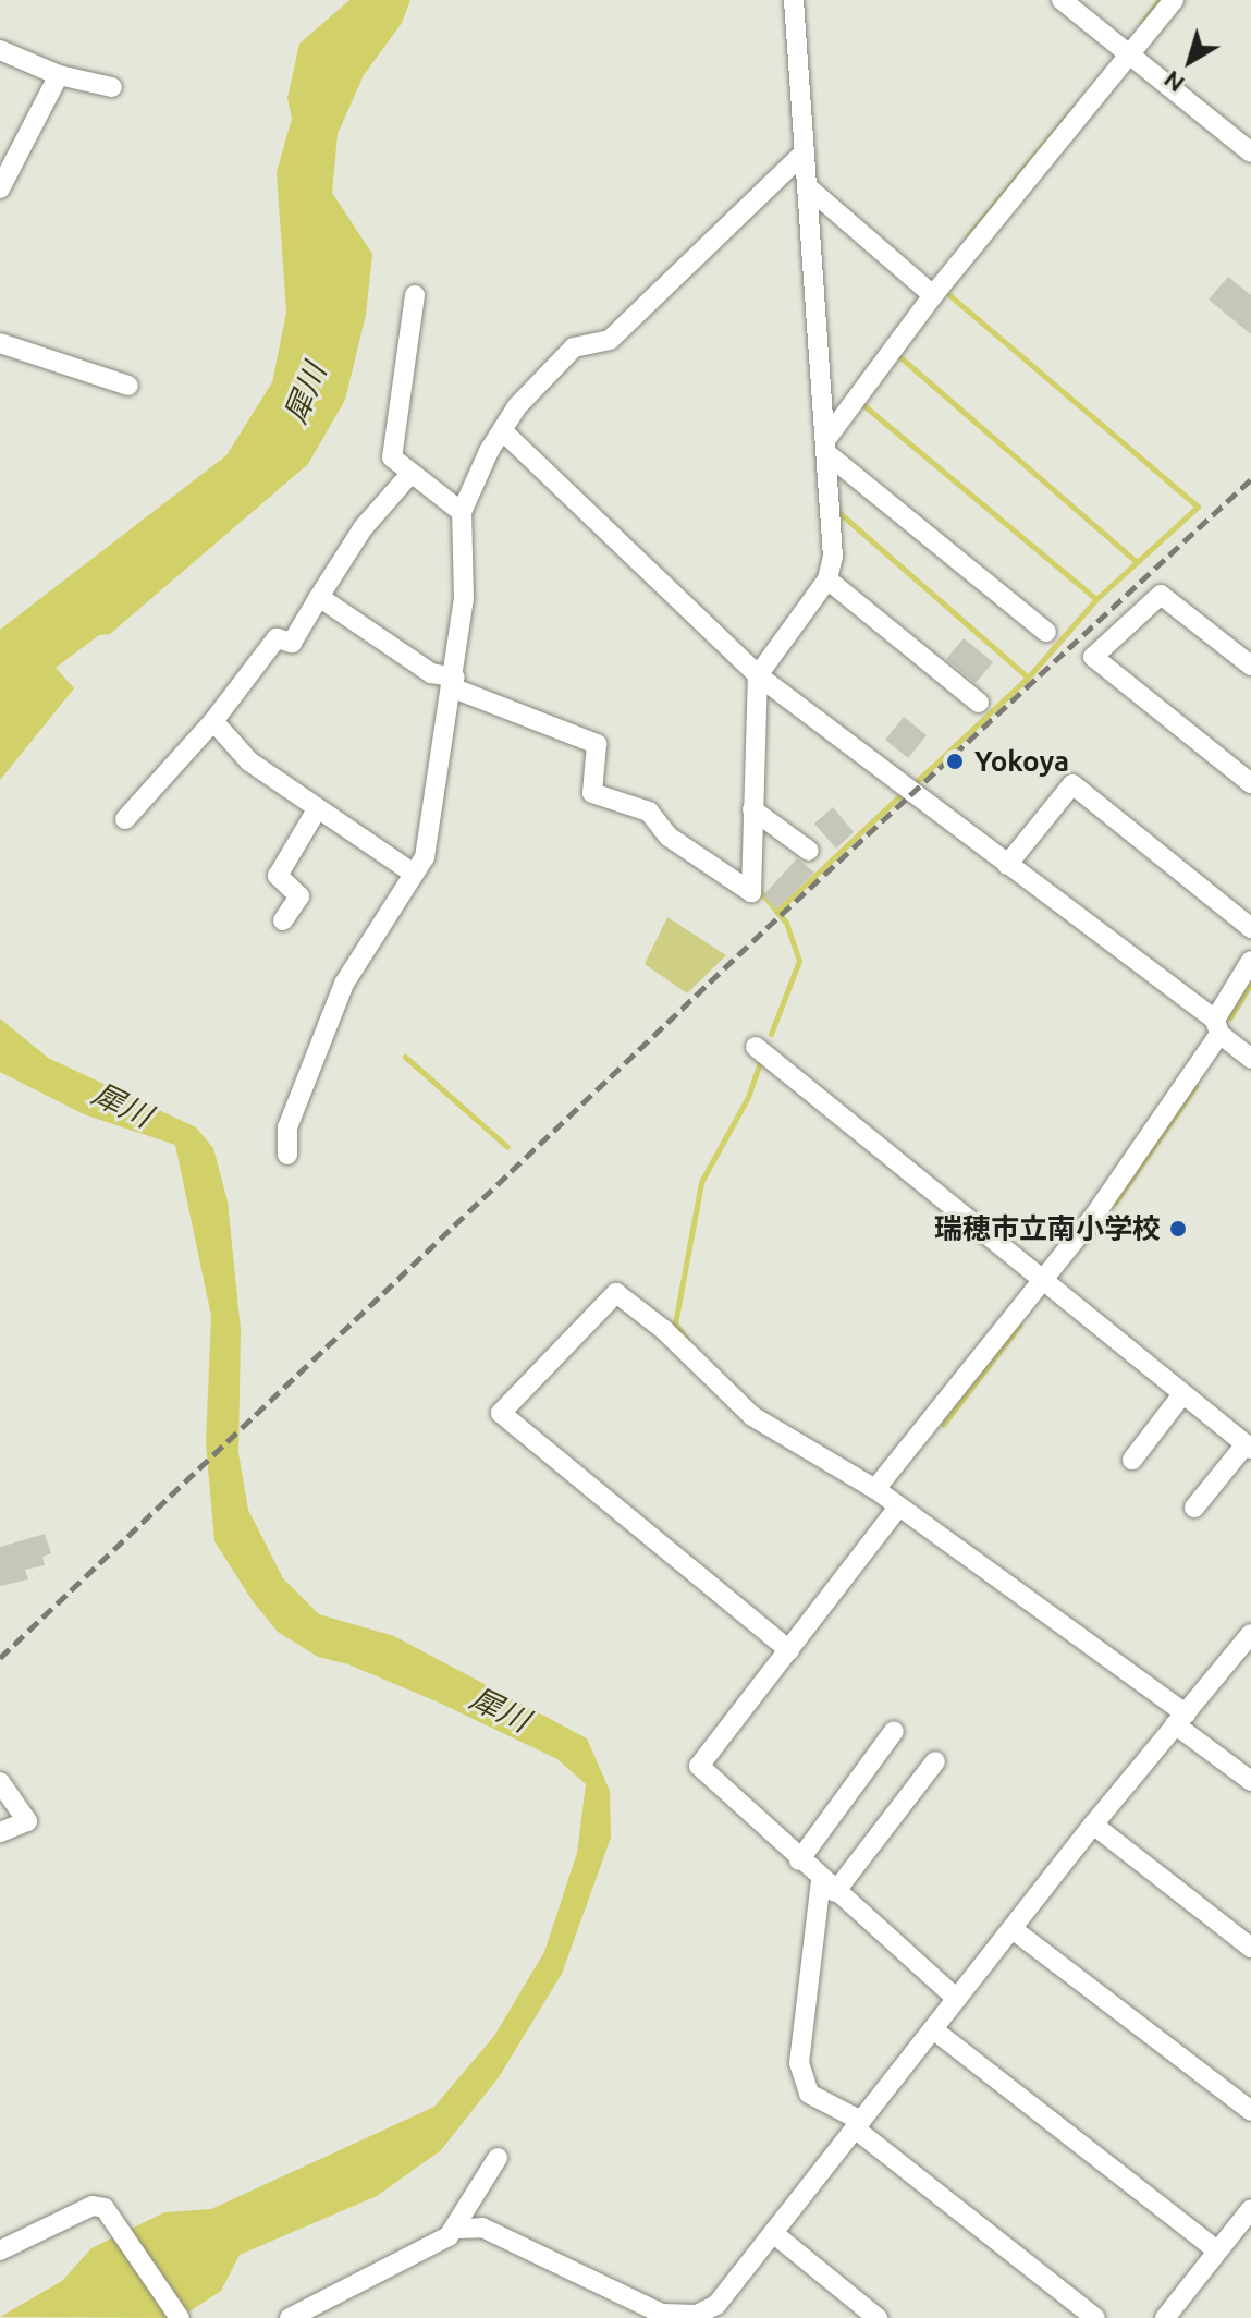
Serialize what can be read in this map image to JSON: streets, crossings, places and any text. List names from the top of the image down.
{
  "water": ["犀川"],
  "places": ["Yokoya", "瑞穂市立南小学校"],
  "north": "bottom left"
}
